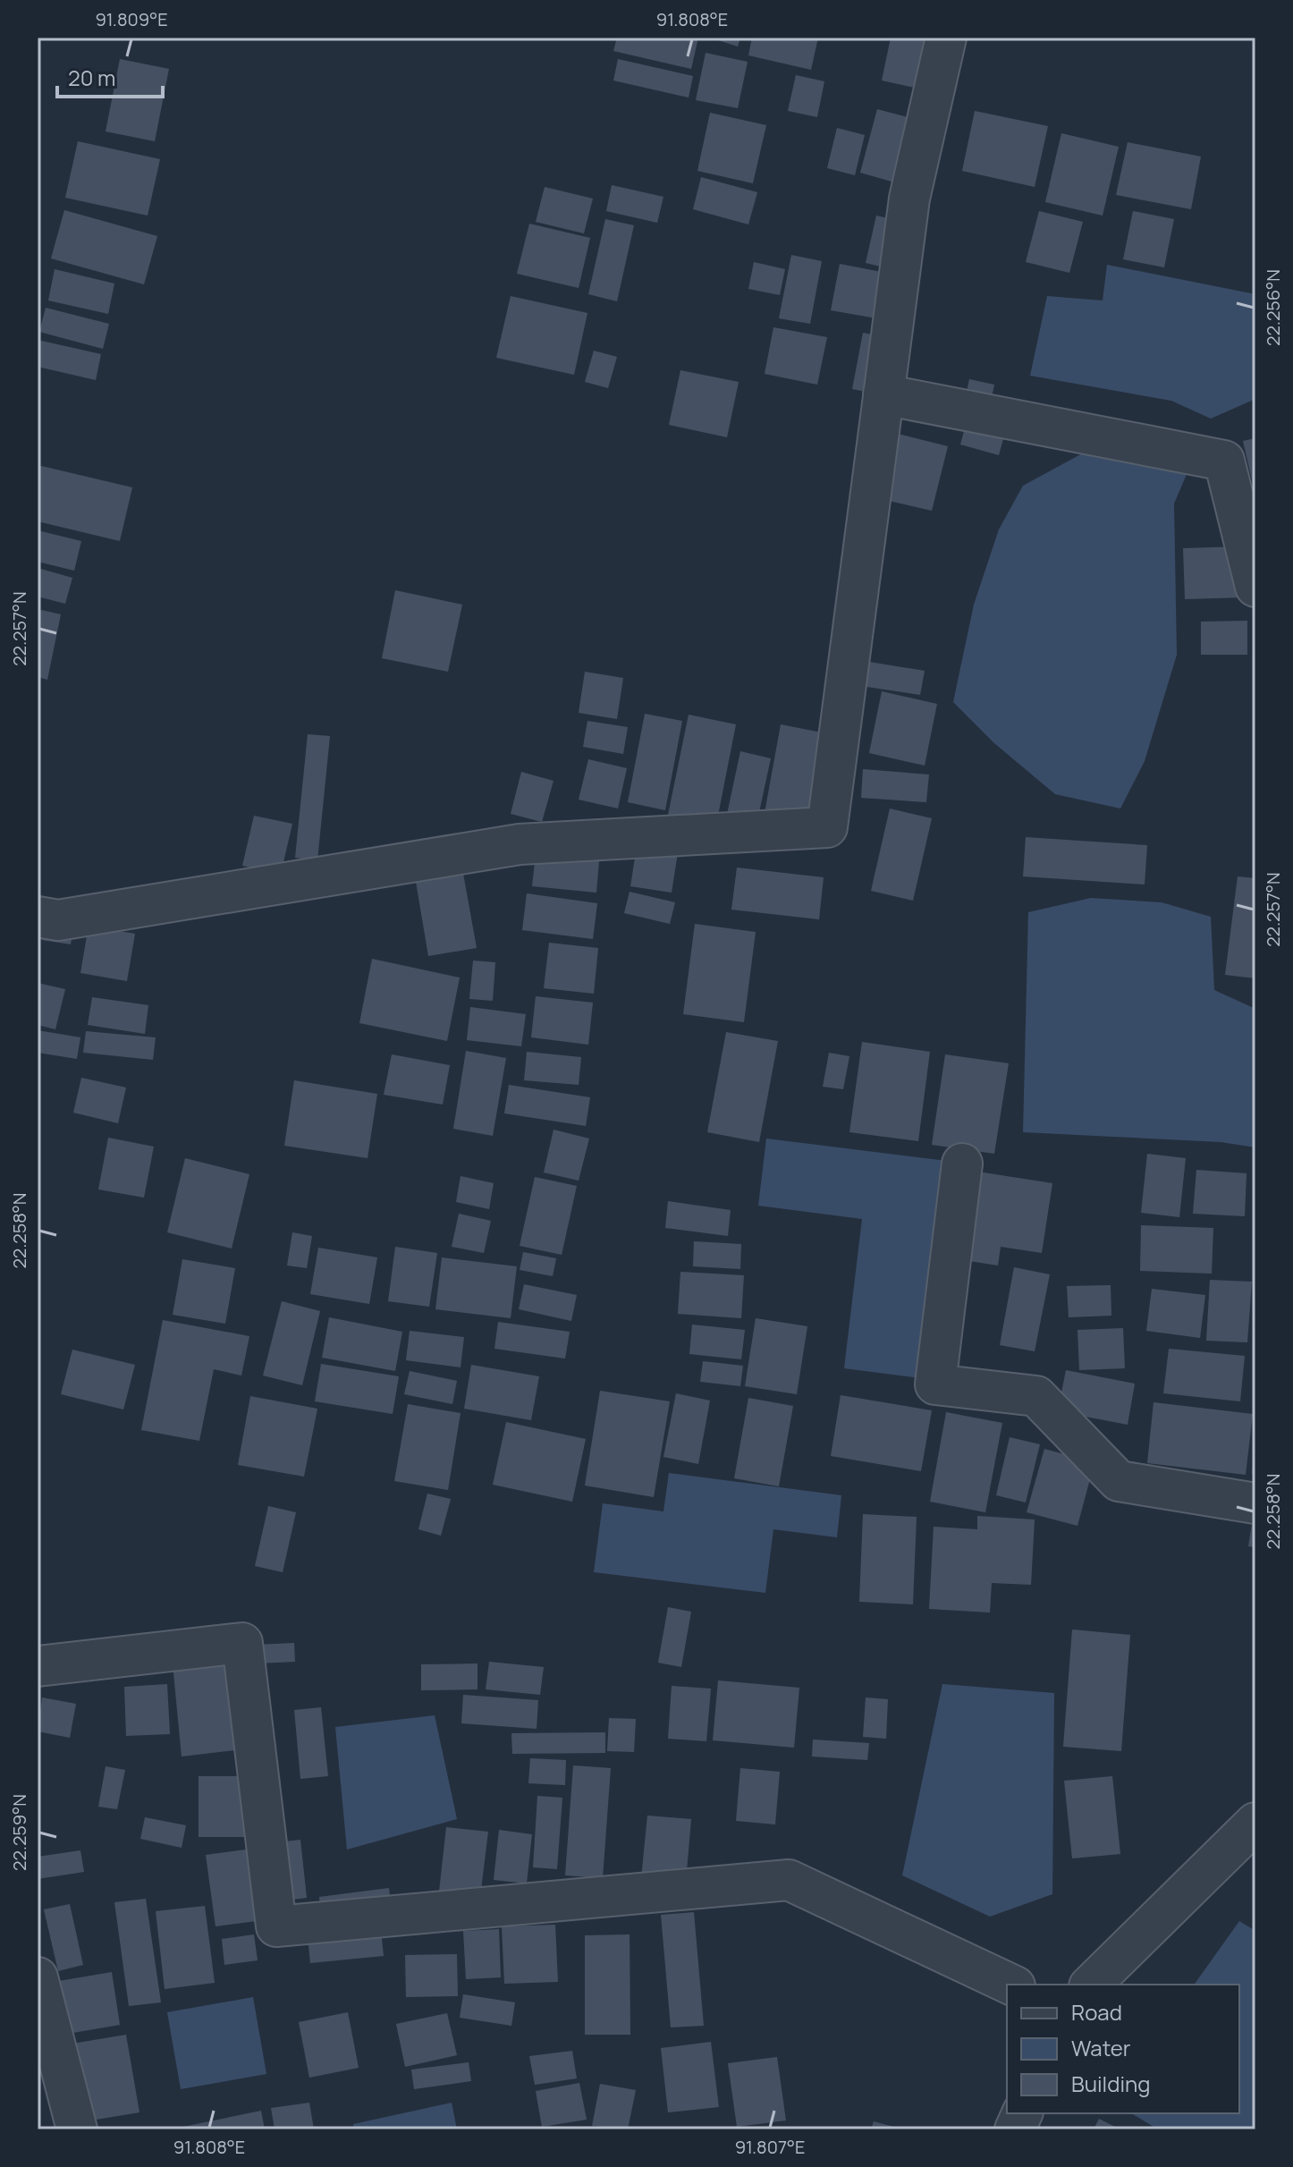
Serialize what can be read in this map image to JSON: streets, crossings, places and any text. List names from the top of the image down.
{
  "legend": ["Road", "Water", "Building"],
  "scale_bar": "20 m",
  "coordinates": [
    "91.809°E",
    "91.808°E",
    "22.256°N",
    "22.257°N",
    "22.258°N",
    "22.259°N",
    "91.807°E"
  ]
}
